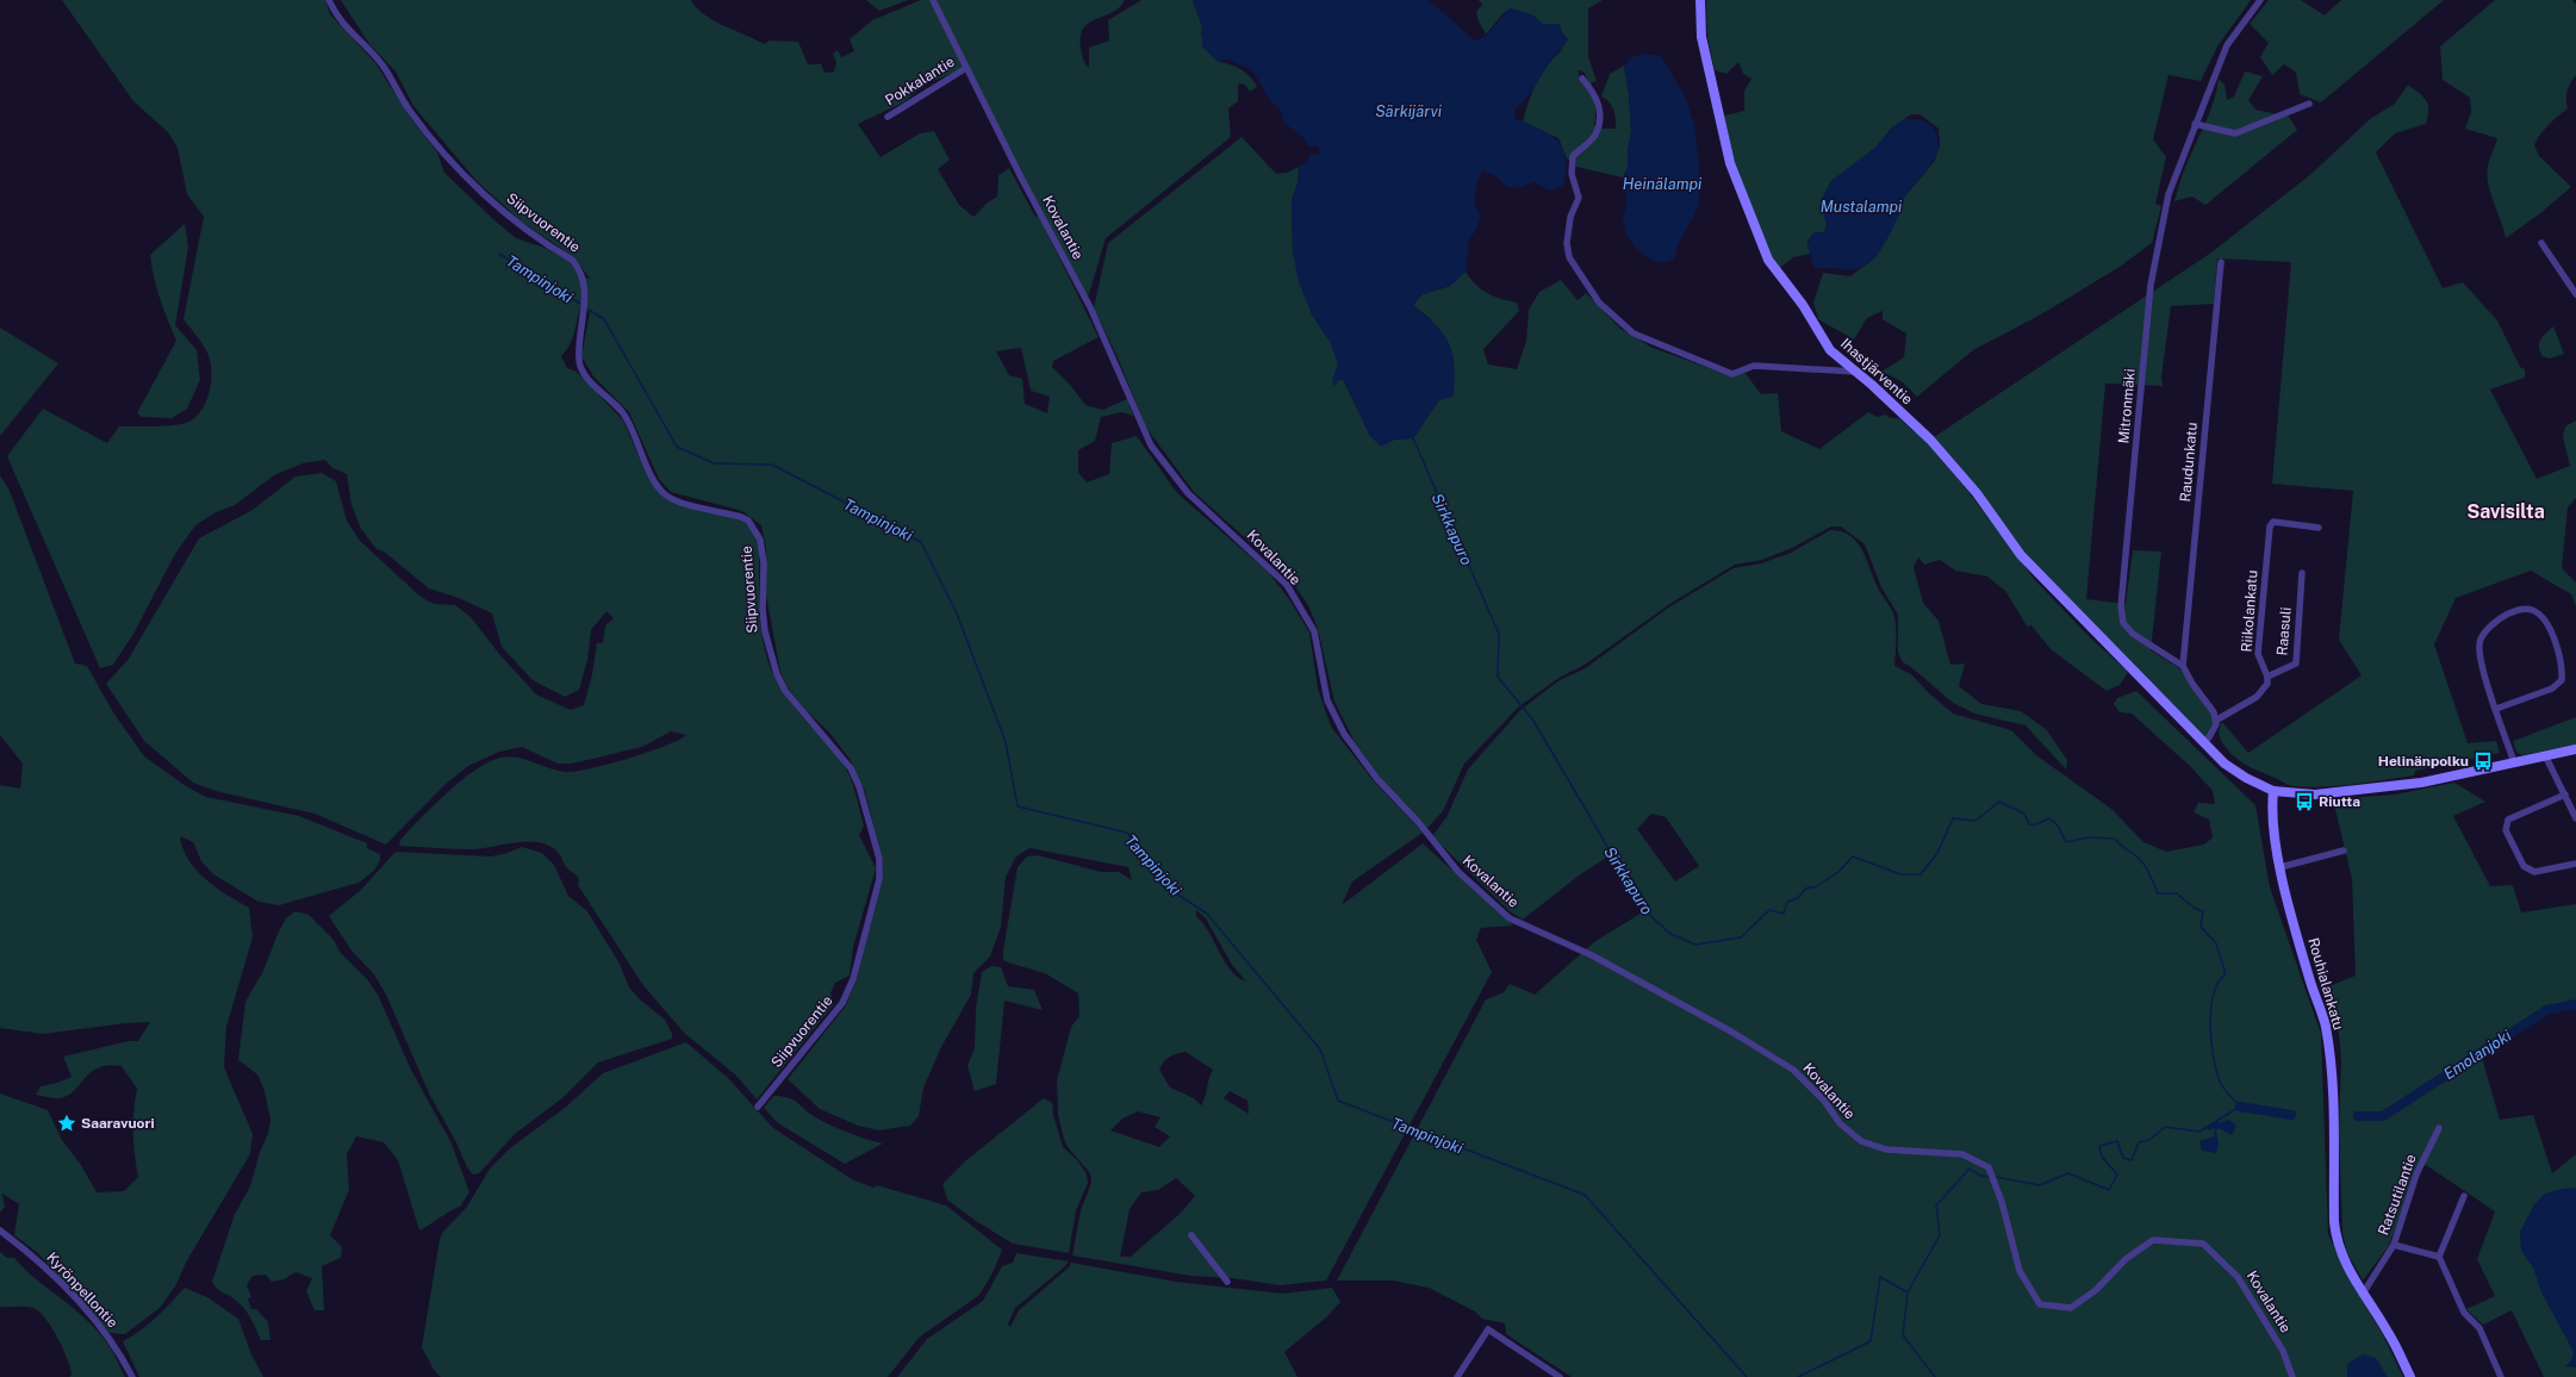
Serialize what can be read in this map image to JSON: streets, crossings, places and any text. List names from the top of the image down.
{
  "streets": {
    "street": [
      "Pokkalantie",
      "Siipvuorentie",
      "Kovalantie",
      "Ihastjärventie",
      "Mitronmäki",
      "Raudunkatu",
      "Riikolankatu",
      "Raasuli",
      "Rouhialankatu",
      "Ratsutilantie",
      "Kyrönpellontie"
    ]
  },
  "crossings": [
    ["Pokkalantie", "Kovalantie"],
    ["Mitronmäki", "Raudunkatu"],
    ["Riikolankatu", "Raasuli"],
    ["Rouhialankatu", "Ratsutilantie"]
  ],
  "districts": ["Savisilta"],
  "water": [
    "Särkijärvi",
    "Heinälampi",
    "Mustalampi",
    "Tampinjoki",
    "Sirkkapuro",
    "Emolanjoki"
  ],
  "places": {
    "bus stop": ["Helinänpolku", "Riutta"],
    "place": ["Saaravuori"]
  }
}
